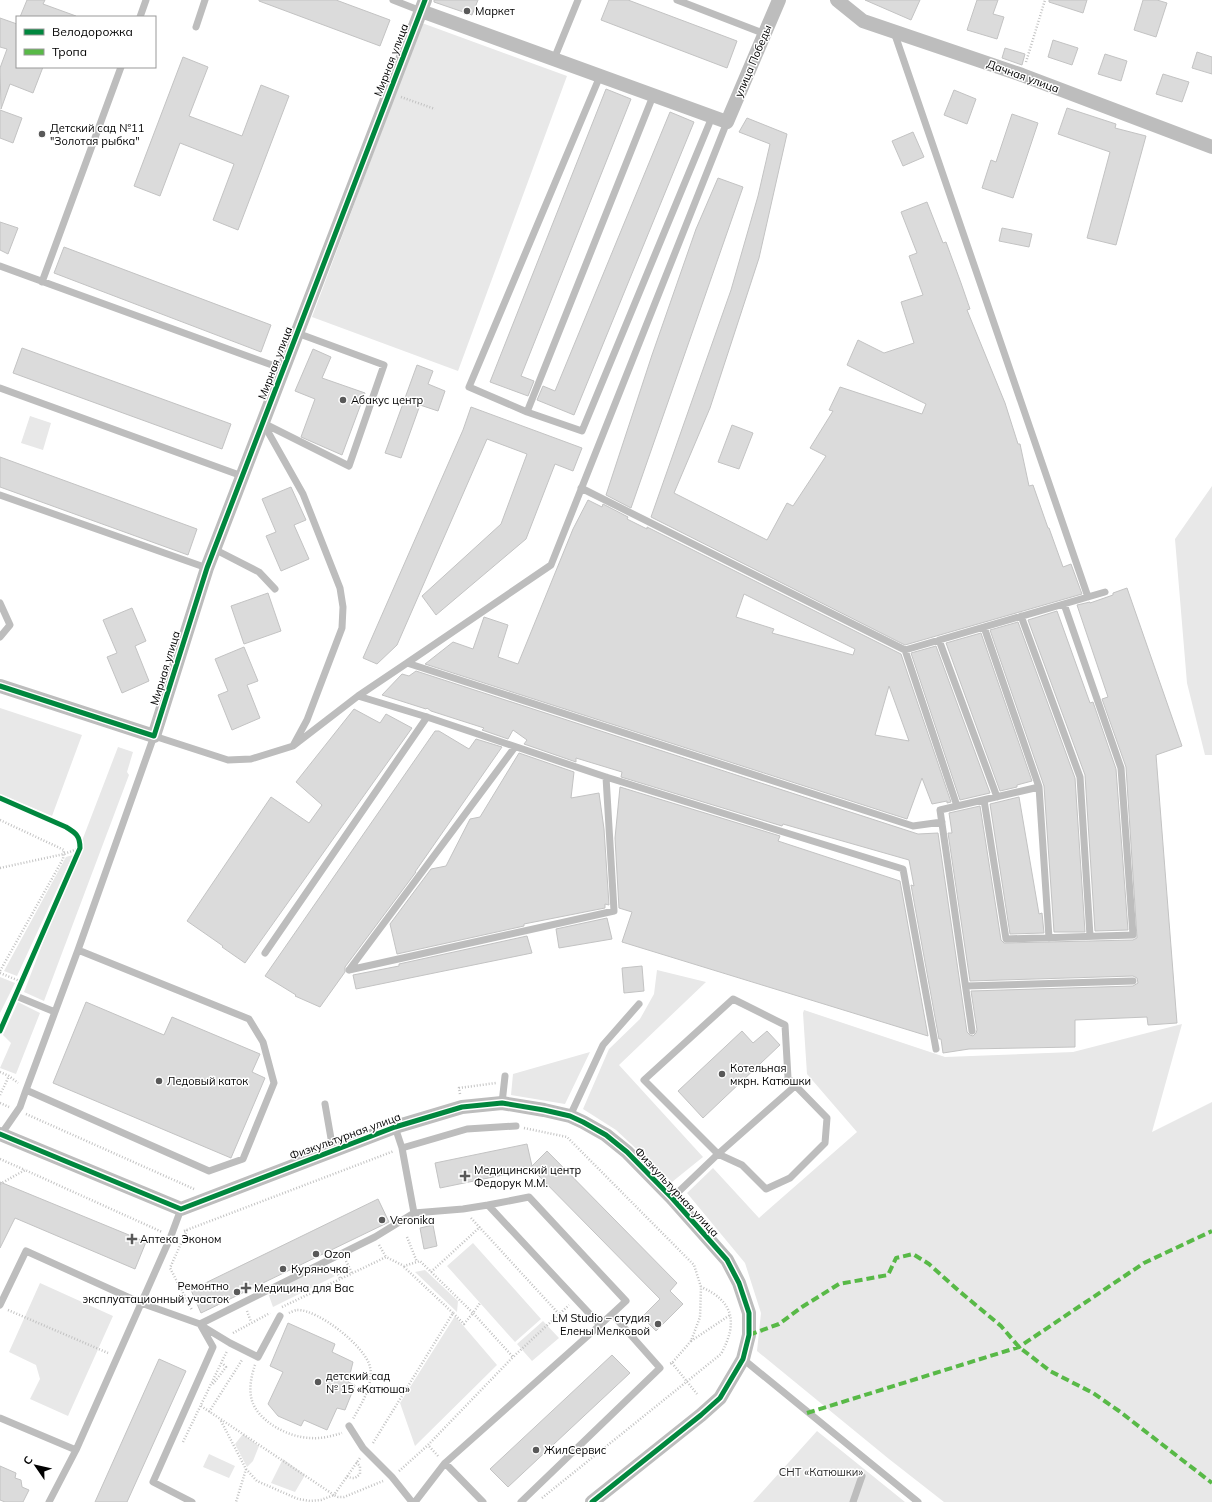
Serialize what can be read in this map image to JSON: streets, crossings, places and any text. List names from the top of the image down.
{
  "streets": {
    "street": [
      "Мирная улица",
      "улица Победы",
      "Дачная улица",
      "Физкультурная улица"
    ]
  },
  "parks": ["СНТ «Катюшки»"],
  "places": {
    "other": [
      "Маркет",
      "Детский сад №11 \"Золотая рыбка\"",
      "Абакус центр",
      "Котельная мкрн. Катюшки",
      "Ледовый каток",
      "Veronika",
      "Ozon",
      "Куряночка",
      "Ремонтно эксплуатационный участок",
      "LM Studio – студия Елены Мелковой",
      "детский сад № 15 «Катюша»",
      "ЖилСервис"
    ],
    "health": ["Медицинский центр Федорук М.М.", "Аптека Эконом", "Медицина для Вас"]
  },
  "legend": ["Велодорожка", "Тропа"],
  "north": "top left"
}
